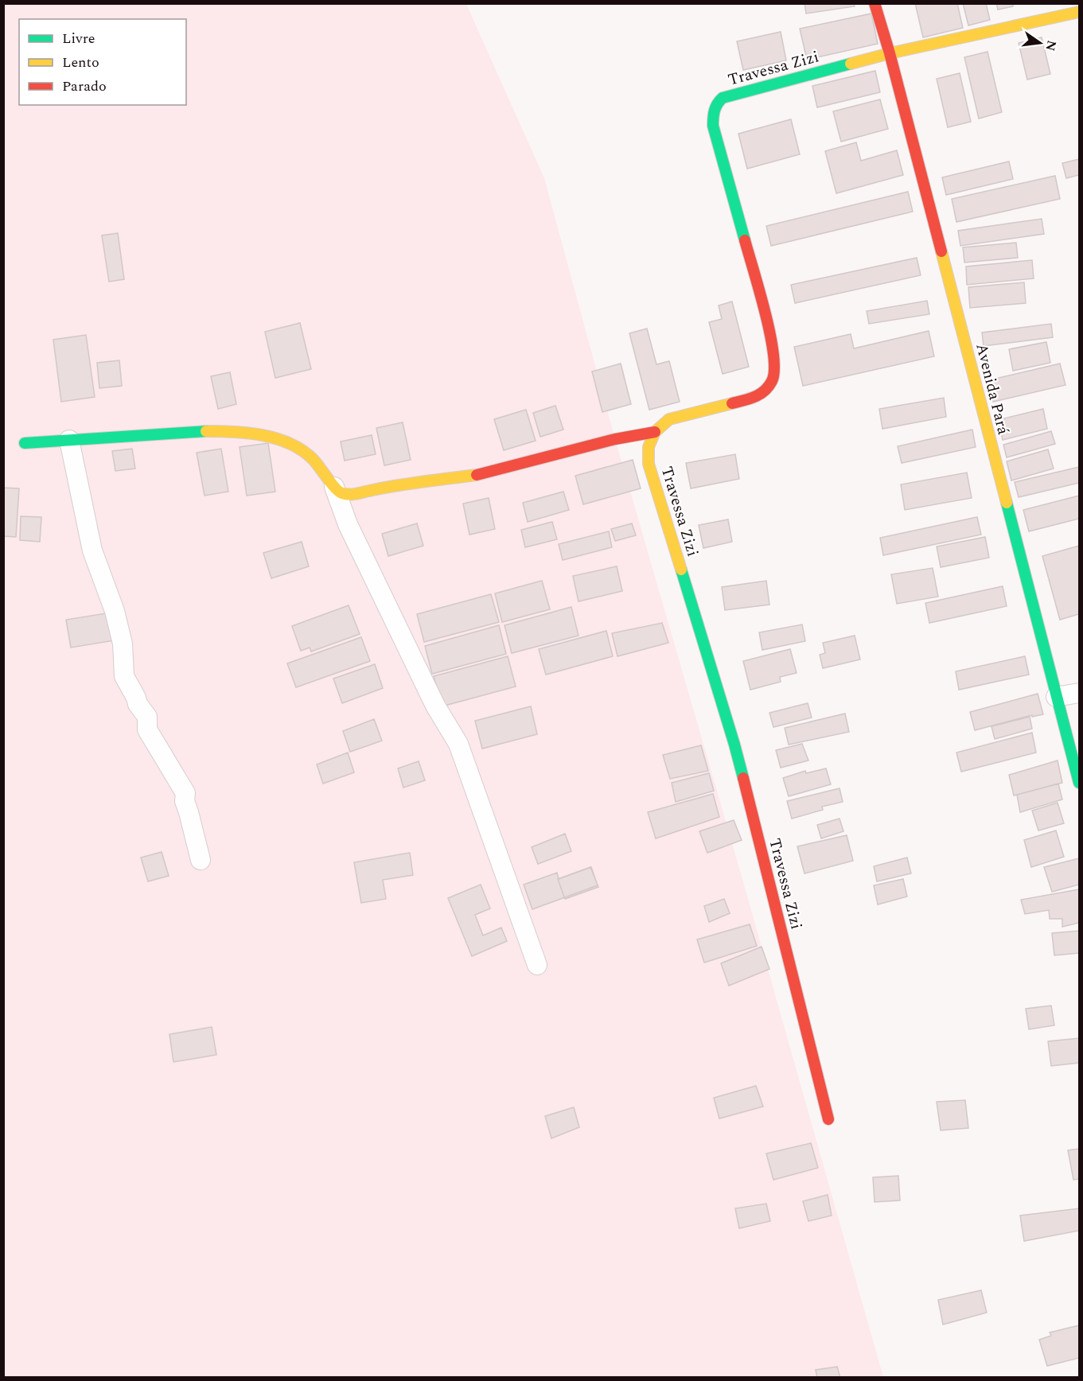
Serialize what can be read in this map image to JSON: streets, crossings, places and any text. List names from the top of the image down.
{
  "streets": {
    "street": ["Travessa Zizi", "Avenida Pará"]
  },
  "crossings": [
    ["Travessa Zizi", "Avenida Pará"]
  ],
  "legend": ["Livre", "Lento", "Parado"],
  "north": "right"
}
